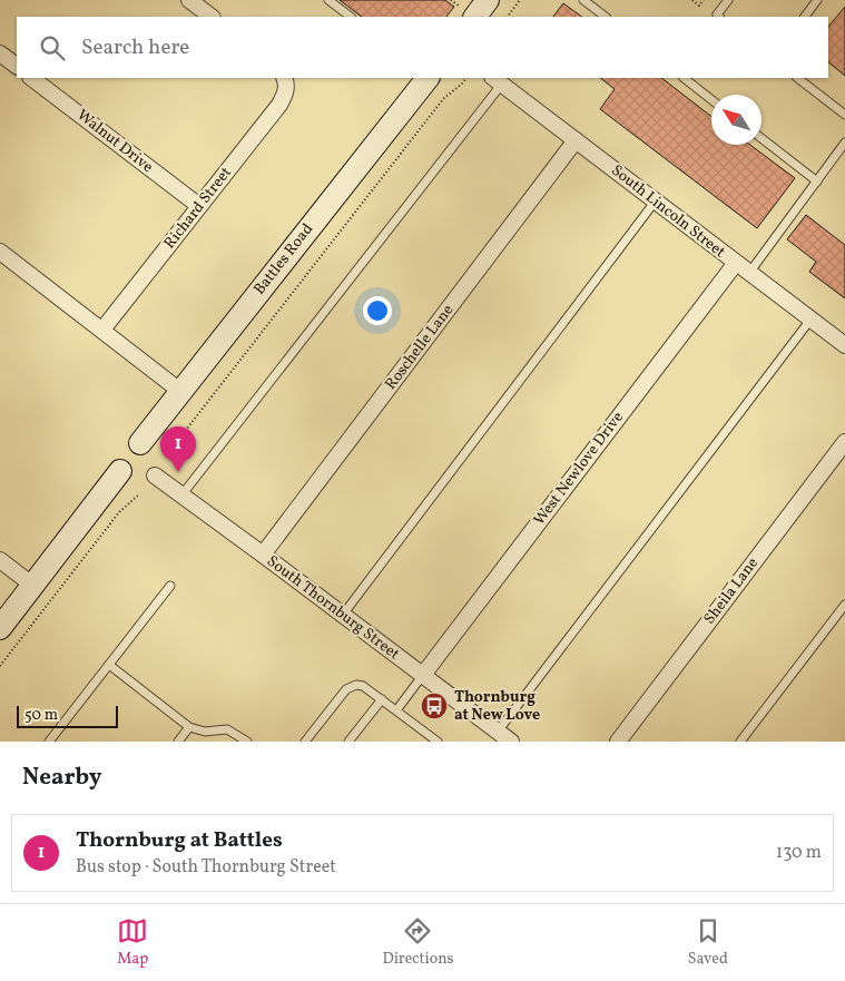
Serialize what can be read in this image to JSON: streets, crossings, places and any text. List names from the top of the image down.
{
  "streets": {
    "street": [
      "Walnut Drive",
      "Richard Street",
      "South Lincoln Street",
      "Battles Road",
      "Roschelle Lane",
      "West Newlove Drive",
      "Sheila Lane",
      "South Thornburg Street"
    ]
  },
  "crossings": [
    ["Walnut Drive", "Richard Street"],
    ["South Lincoln Street", "Roschelle Lane"],
    ["South Lincoln Street", "West Newlove Drive"],
    ["Roschelle Lane", "South Thornburg Street"],
    ["West Newlove Drive", "South Thornburg Street"]
  ],
  "places": {
    "bus stop": ["Thornburg at New Love"]
  },
  "scale_bar": "50 m",
  "north": "top left",
  "page": {
    "search": "Search here",
    "pins": "1",
    "scale": "50 m",
    "heading": "Nearby",
    "list": [
      {
        "mark": "1",
        "name": "Thornburg at Battles",
        "note": "Bus stop · South Thornburg Street",
        "value": "130 m"
      }
    ],
    "nav": ["Map", "Directions", "Saved"]
  }
}
